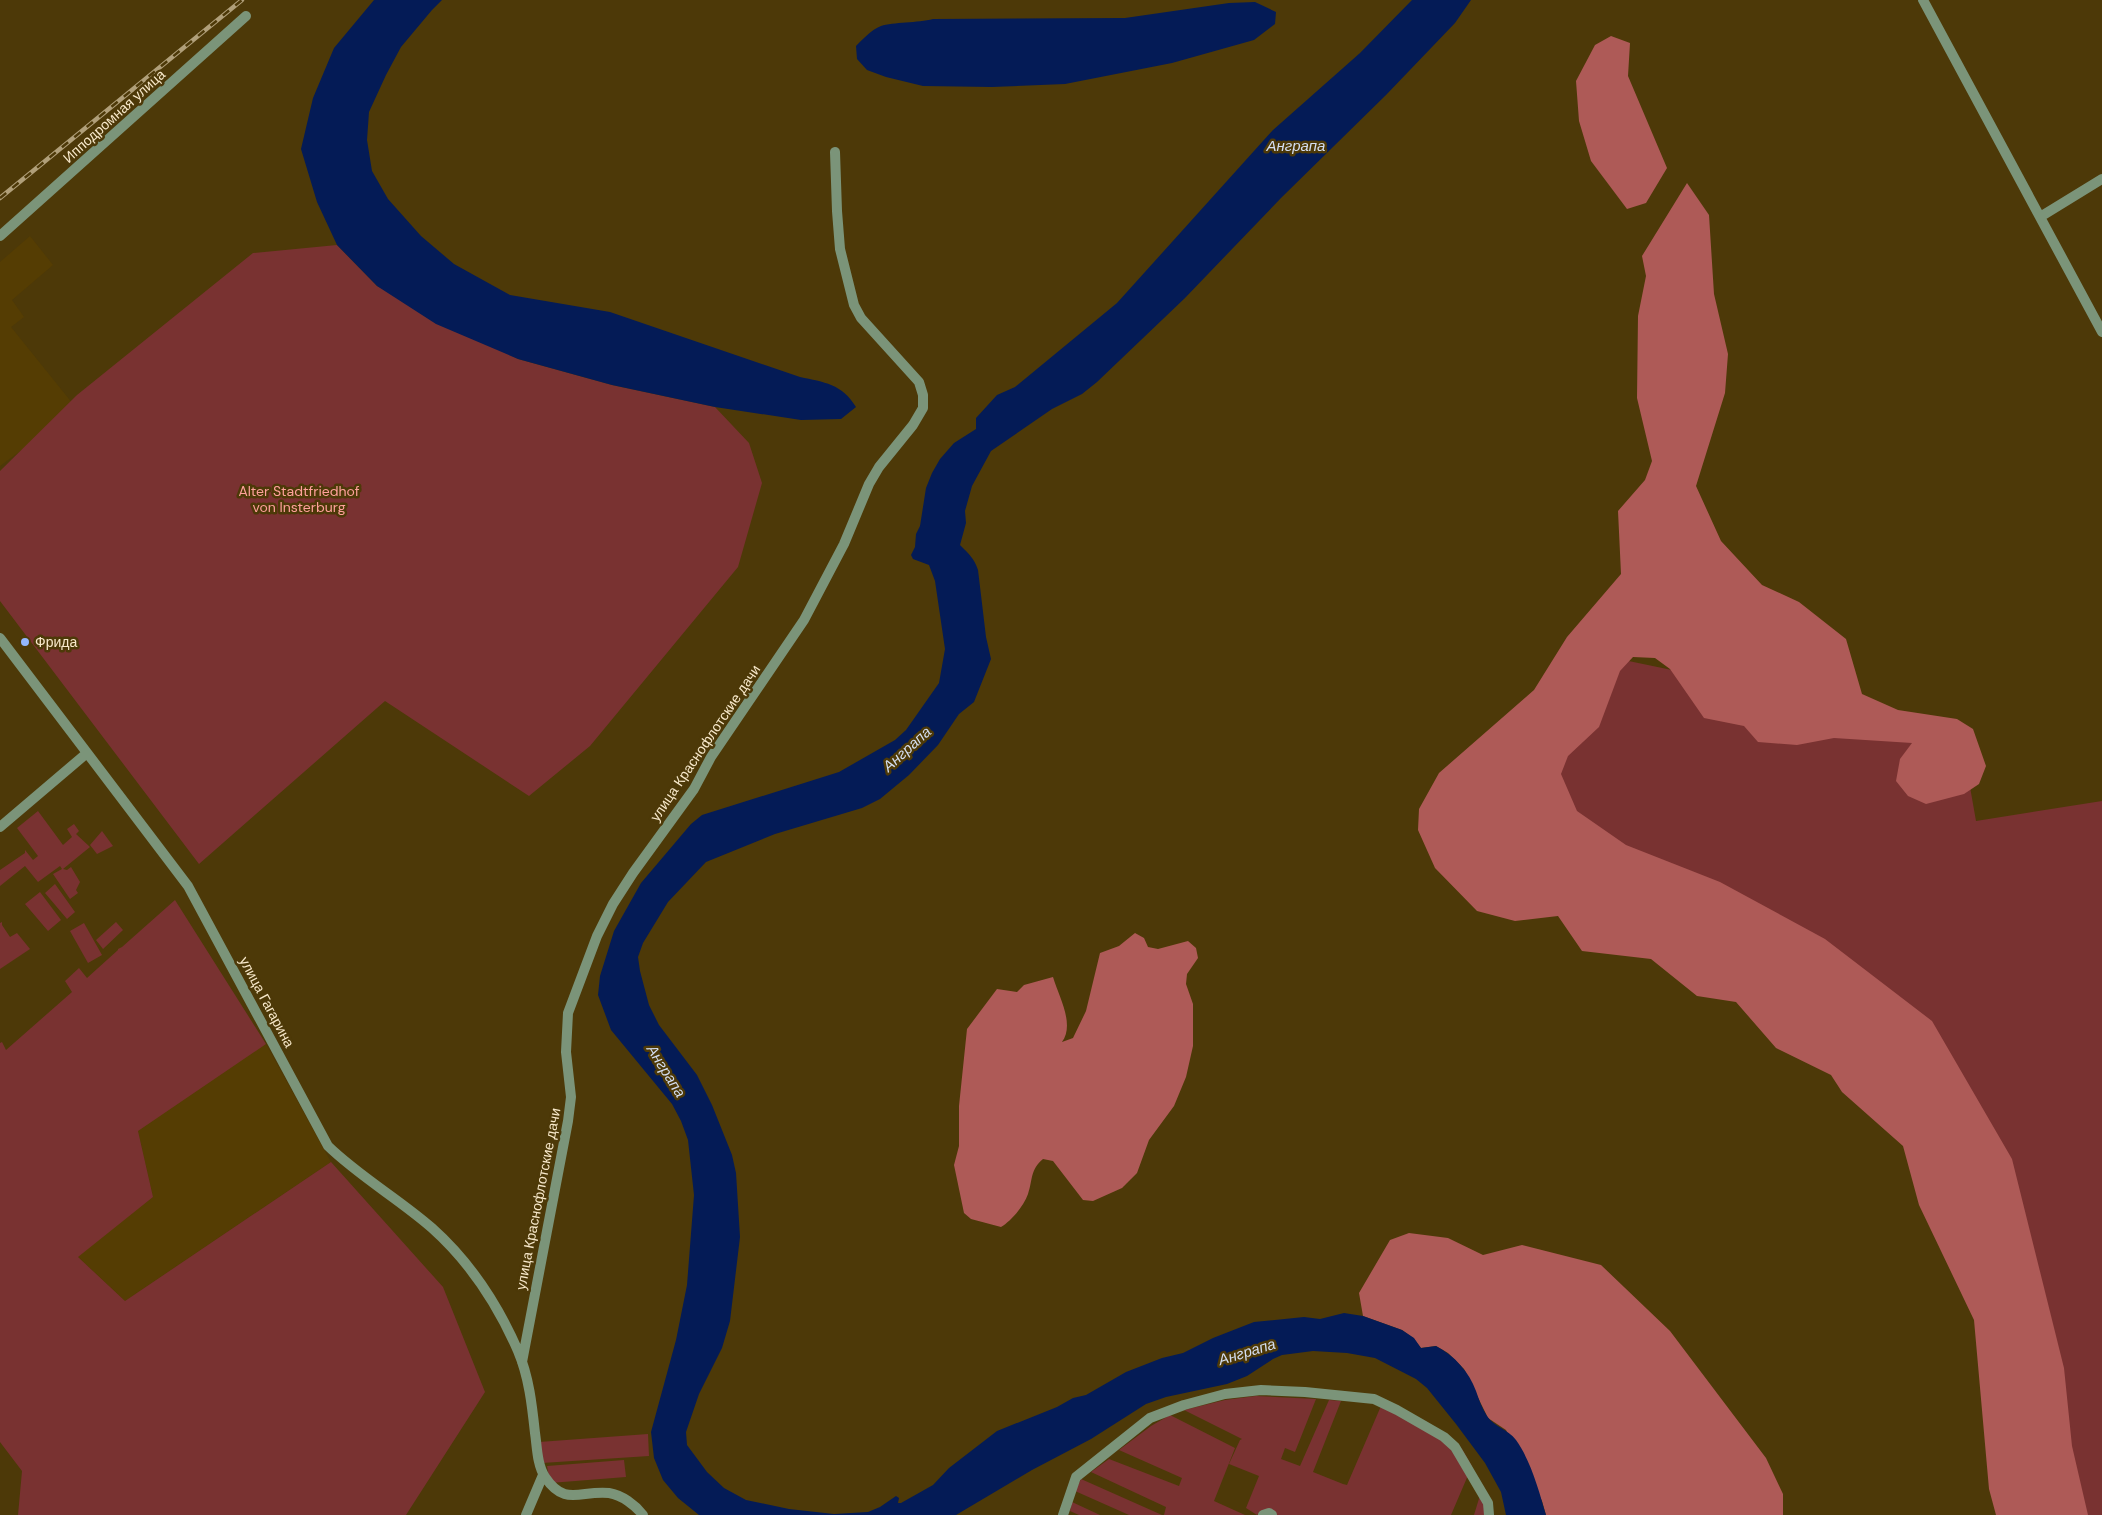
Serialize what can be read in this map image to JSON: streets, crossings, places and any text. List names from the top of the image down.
{
  "streets": {
    "street": ["Ипподромная улица", "улица Краснофлотские дачи", "улица Гагарина"]
  },
  "crossings": [
    ["улица Краснофлотские дачи", "улица Гагарина"]
  ],
  "water": ["Анграпа"],
  "parks": ["Alter Stadtfriedhof von Insterburg"],
  "places": ["Фрида"]
}
